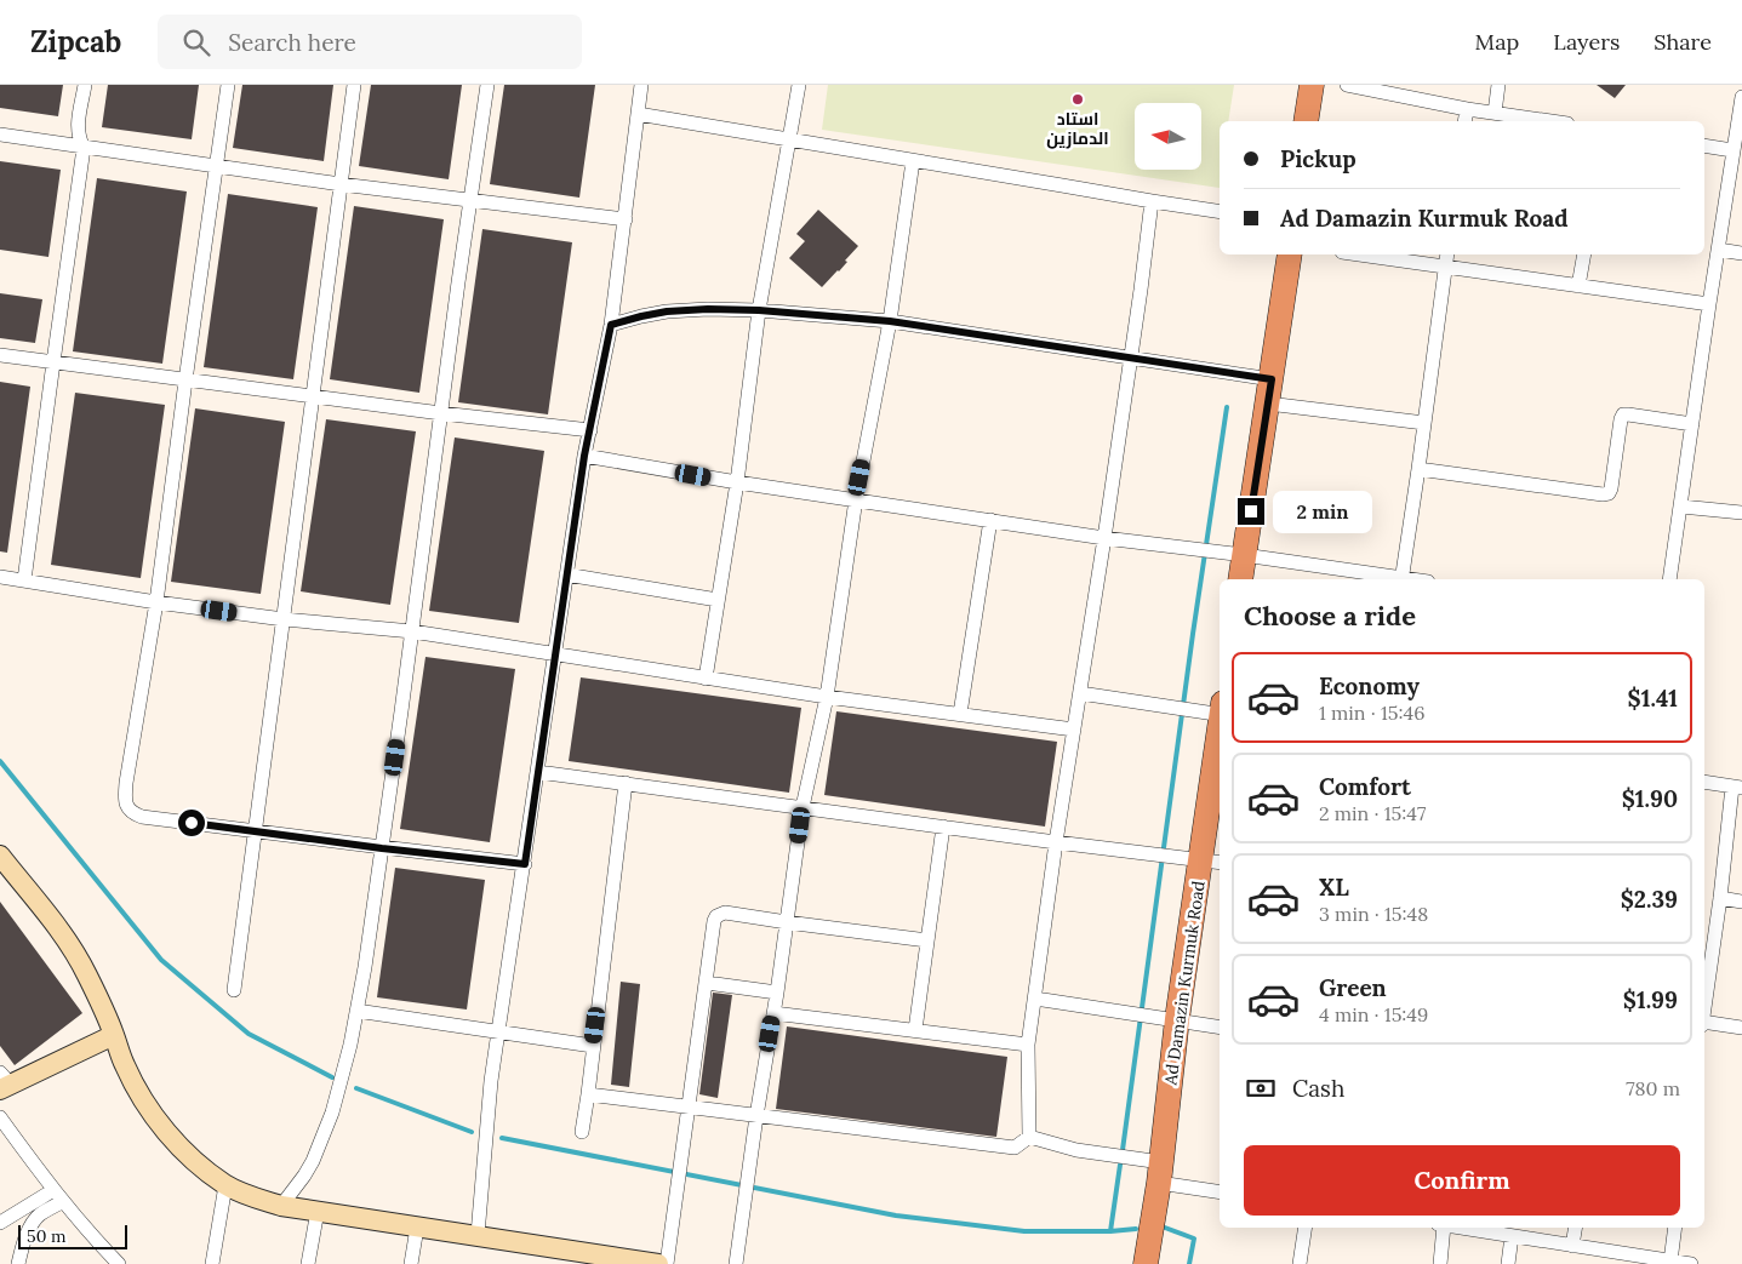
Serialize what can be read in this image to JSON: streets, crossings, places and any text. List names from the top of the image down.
{
  "streets": {
    "highway": ["Ad Damazin Kurmuk Road"]
  },
  "places": ["استاد الدمازين"],
  "scale_bar": "50 m",
  "north": "left",
  "page": {
    "header": "Zipcab",
    "search": "Search here",
    "nav": ["Map", "Layers", "Share"],
    "banner": ["Pickup", "Ad Damazin Kurmuk Road"],
    "bubble": "2 min",
    "heading": "Choose a ride",
    "list": [
      {
        "name": "Economy",
        "note": "1 min · 15:46",
        "value": "$1.41"
      },
      {
        "name": "Comfort",
        "note": "2 min · 15:47",
        "value": "$1.90"
      },
      {
        "name": "XL",
        "note": "3 min · 15:48",
        "value": "$2.39"
      },
      {
        "name": "Green",
        "note": "4 min · 15:49",
        "value": "$1.99"
      }
    ],
    "pay": ["Cash", "780 m"],
    "buttons": "Confirm",
    "scale": "50 m"
  }
}
